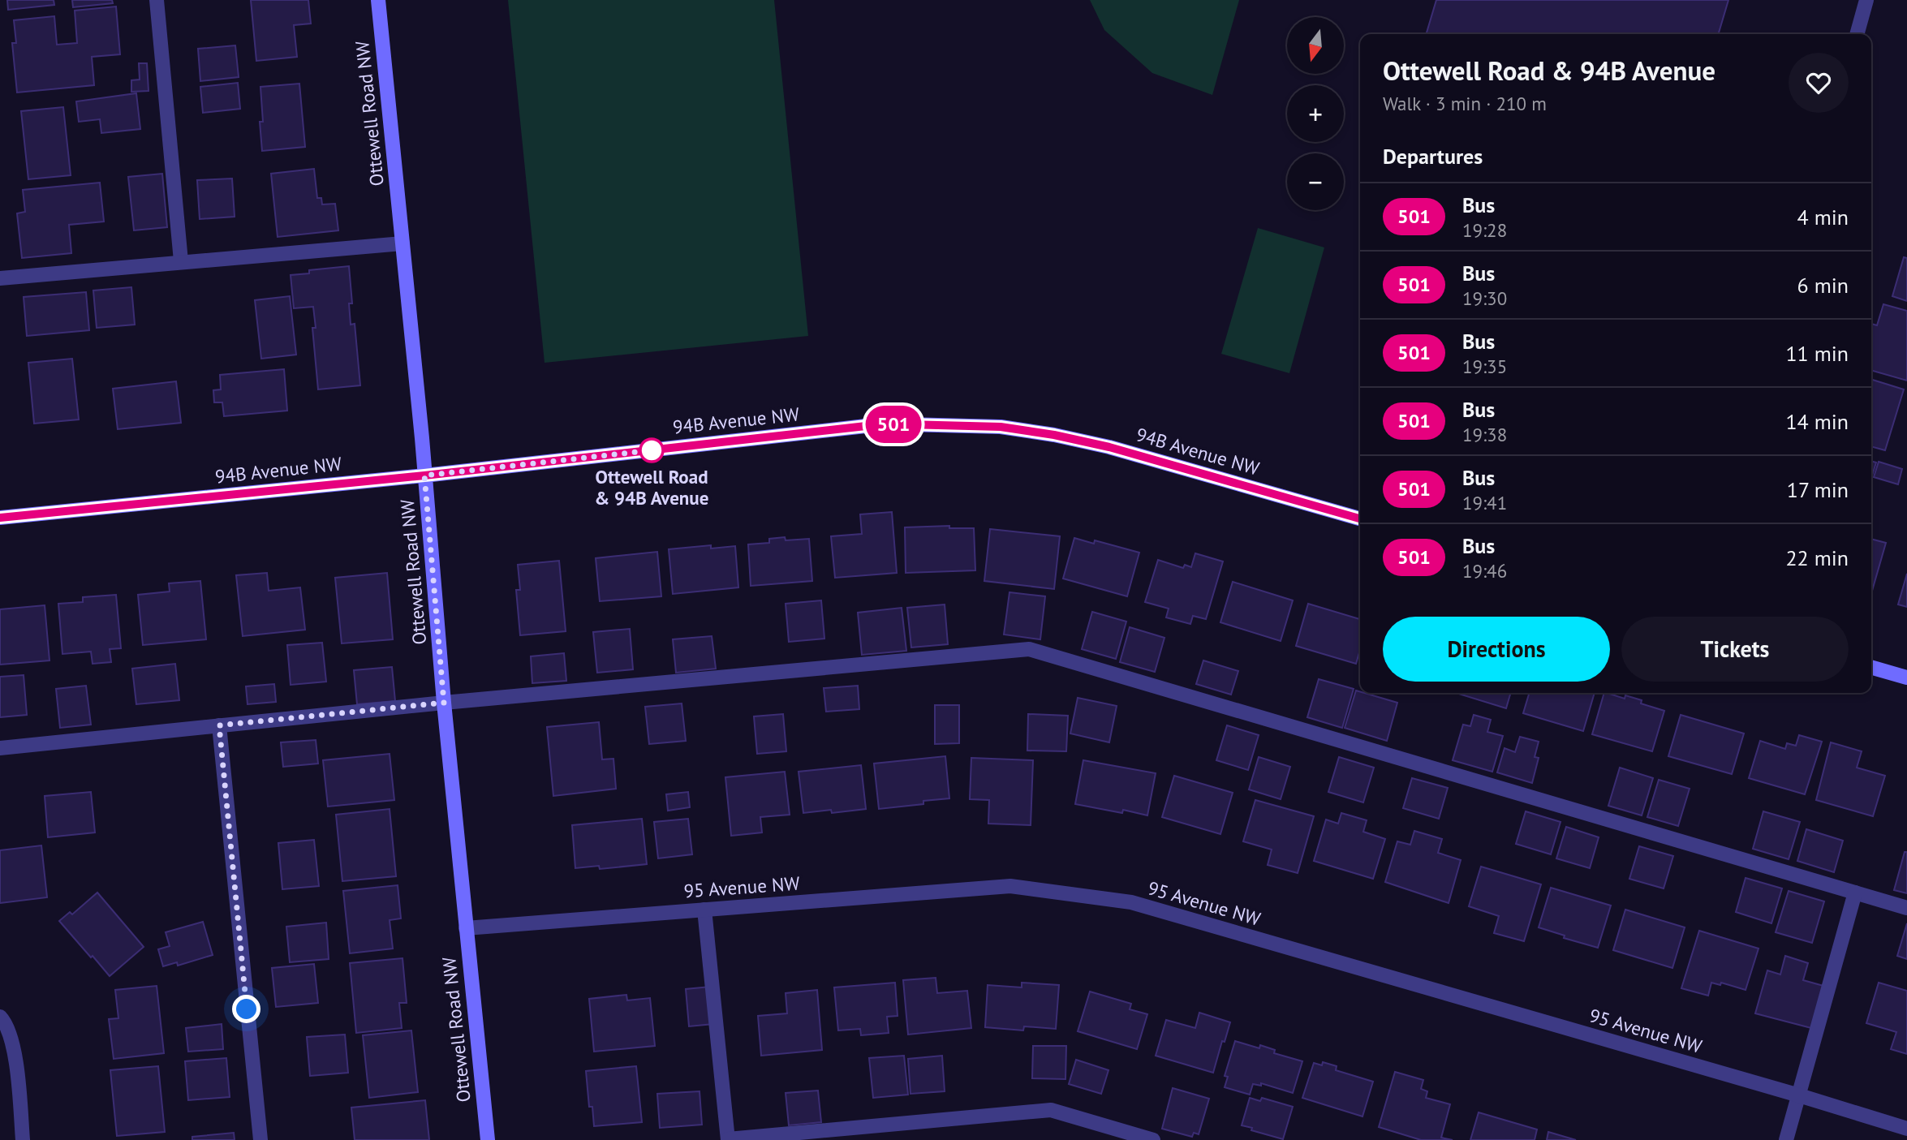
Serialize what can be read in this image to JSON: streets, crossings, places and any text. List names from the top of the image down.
{
  "streets": {
    "street": ["Ottewell Road NW", "94B Avenue NW", "95 Avenue NW"]
  },
  "crossings": [
    ["Ottewell Road NW", "94B Avenue NW"],
    ["Ottewell Road NW", "95 Avenue NW"]
  ],
  "places": ["Ottewell Road & 94B Avenue"],
  "lines": ["bus line 501"],
  "north": "bottom",
  "page": {
    "on_map": "501",
    "map_buttons": ["+", "−"],
    "heading": [
      ["Ottewell Road & 94B Avenue", "Walk · 3 min · 210 m"],
      "Departures"
    ],
    "list": [
      {
        "mark": "501",
        "name": "Bus",
        "note": "19:28",
        "value": "4 min"
      },
      {
        "mark": "501",
        "name": "Bus",
        "note": "19:30",
        "value": "6 min"
      },
      {
        "mark": "501",
        "name": "Bus",
        "note": "19:35",
        "value": "11 min"
      },
      {
        "mark": "501",
        "name": "Bus",
        "note": "19:38",
        "value": "14 min"
      },
      {
        "mark": "501",
        "name": "Bus",
        "note": "19:41",
        "value": "17 min"
      },
      {
        "mark": "501",
        "name": "Bus",
        "note": "19:46",
        "value": "22 min"
      }
    ],
    "buttons": ["Directions", "Tickets"]
  }
}
